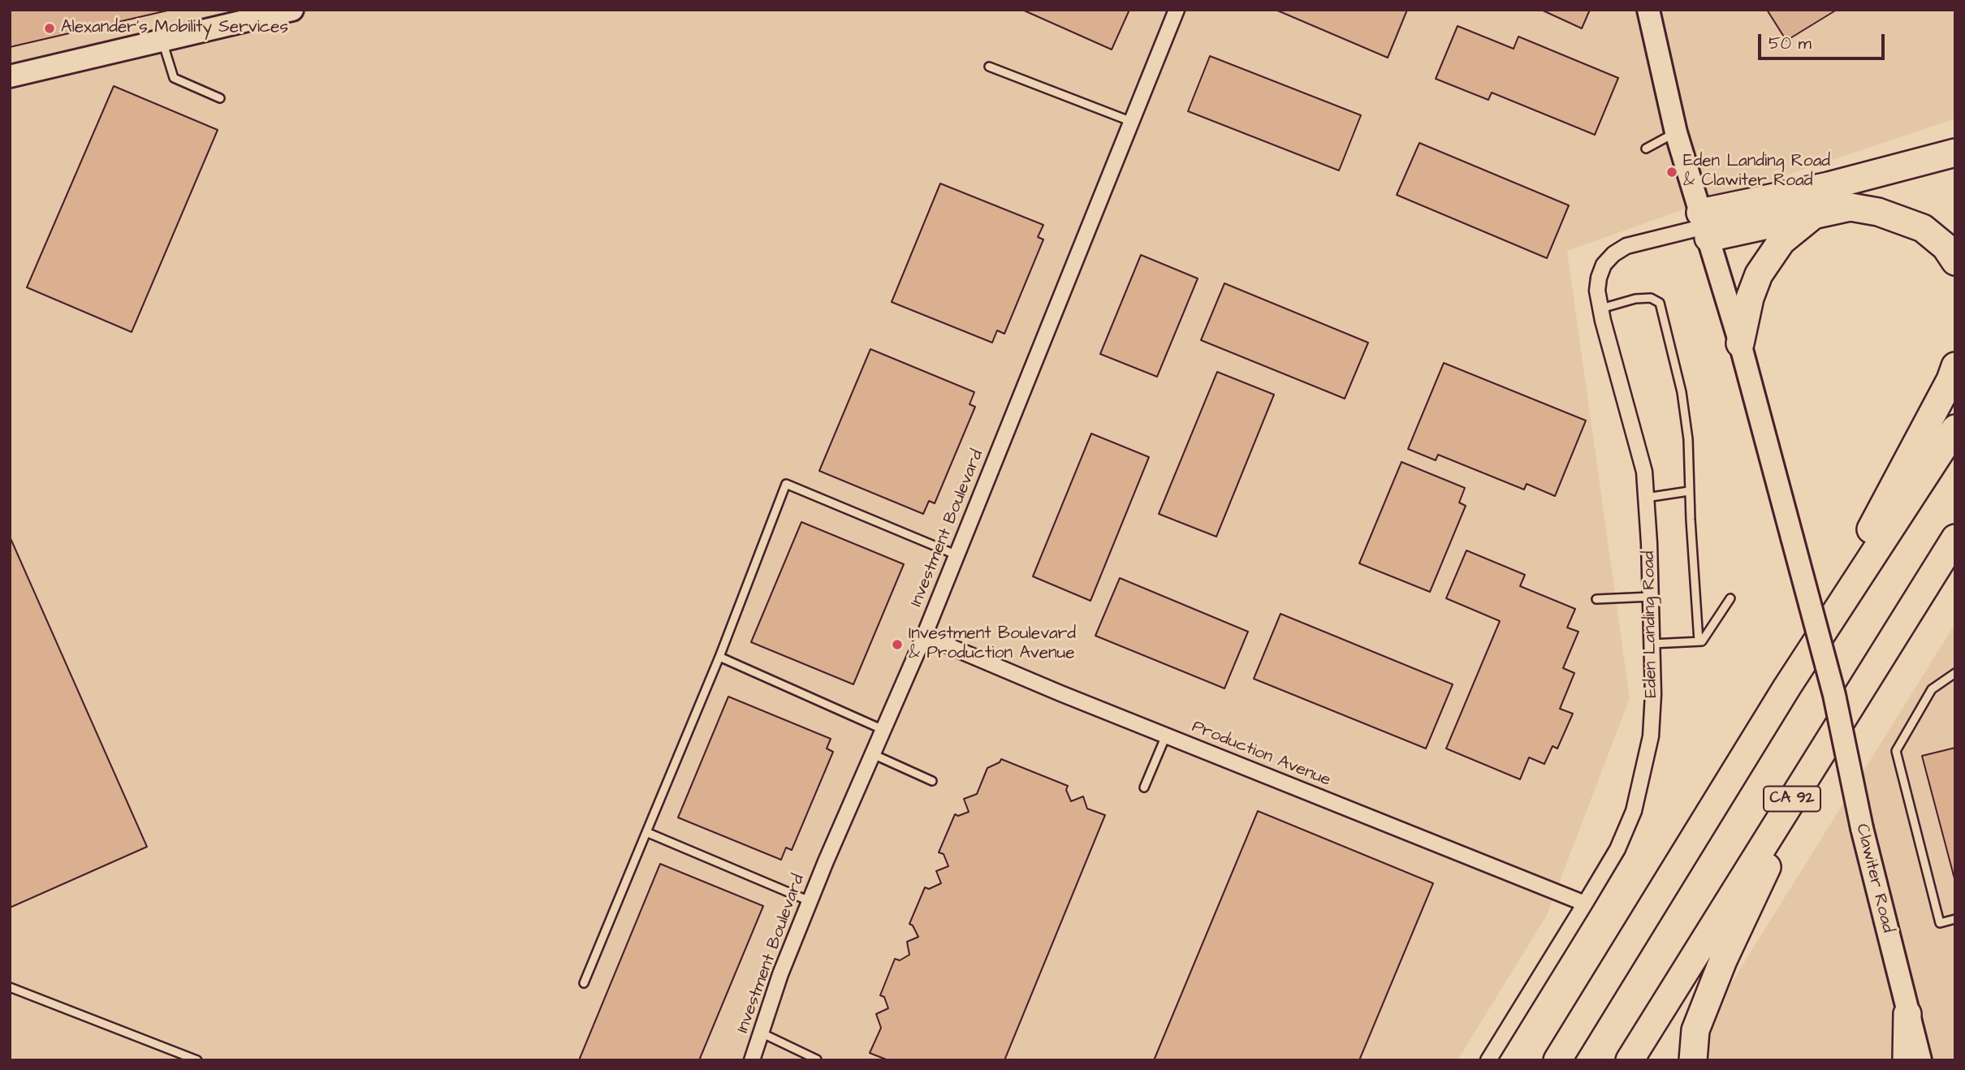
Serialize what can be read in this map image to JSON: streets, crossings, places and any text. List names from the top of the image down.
{
  "streets": {
    "highway": ["CA 92"],
    "street": [
      "Investment Boulevard",
      "Eden Landing Road",
      "Production Avenue",
      "Clawiter Road"
    ]
  },
  "crossings": [
    ["Investment Boulevard", "Production Avenue"],
    ["Eden Landing Road", "Production Avenue"]
  ],
  "places": ["Alexander's Mobility Services", "Eden Landing Road & Clawiter Road", "Investment Boulevard & Production Avenue"],
  "scale_bar": "50 m"
}
